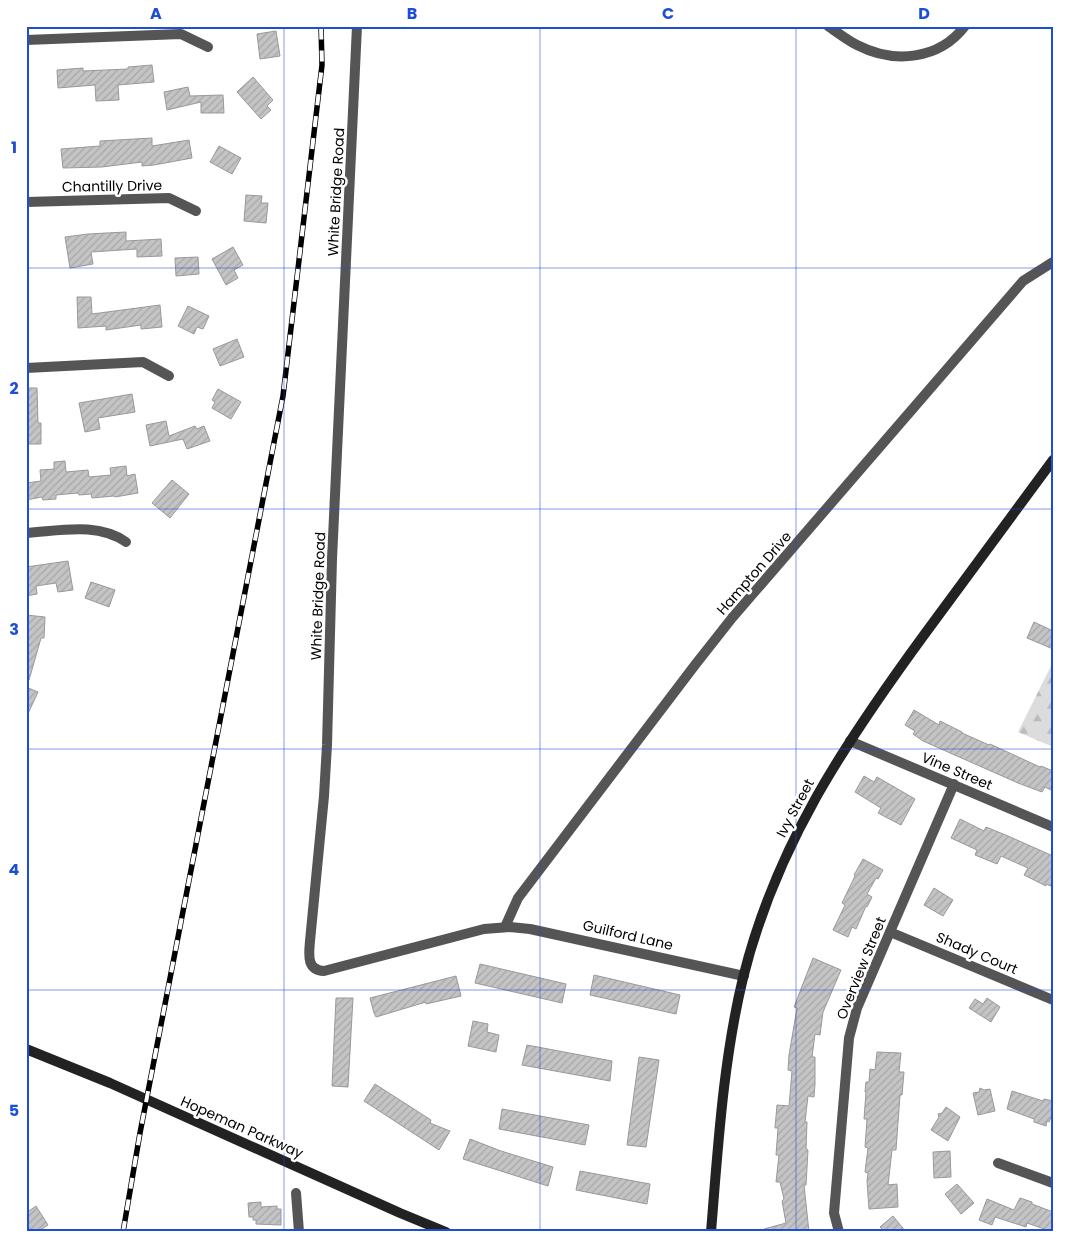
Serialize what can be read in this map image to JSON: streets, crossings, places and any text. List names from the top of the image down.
{
  "streets": {
    "main road": ["Ivy Street", "Hopeman Parkway"],
    "street": [
      "Chantilly Drive",
      "White Bridge Road",
      "Hampton Drive",
      "Vine Street",
      "Guilford Lane",
      "Shady Court",
      "Overview Street"
    ]
  },
  "crossings": [
    ["White Bridge Road", "Hampton Drive"],
    ["White Bridge Road", "Guilford Lane"],
    ["Hampton Drive", "Guilford Lane"],
    ["Vine Street", "Ivy Street"],
    ["Vine Street", "Overview Street"],
    ["Ivy Street", "Guilford Lane"],
    ["Shady Court", "Overview Street"]
  ],
  "grid": {
    "columns": [
      "A",
      "B",
      "C",
      "D"
    ],
    "rows": [
      "1",
      "2",
      "3",
      "4",
      "5"
    ]
  }
}
